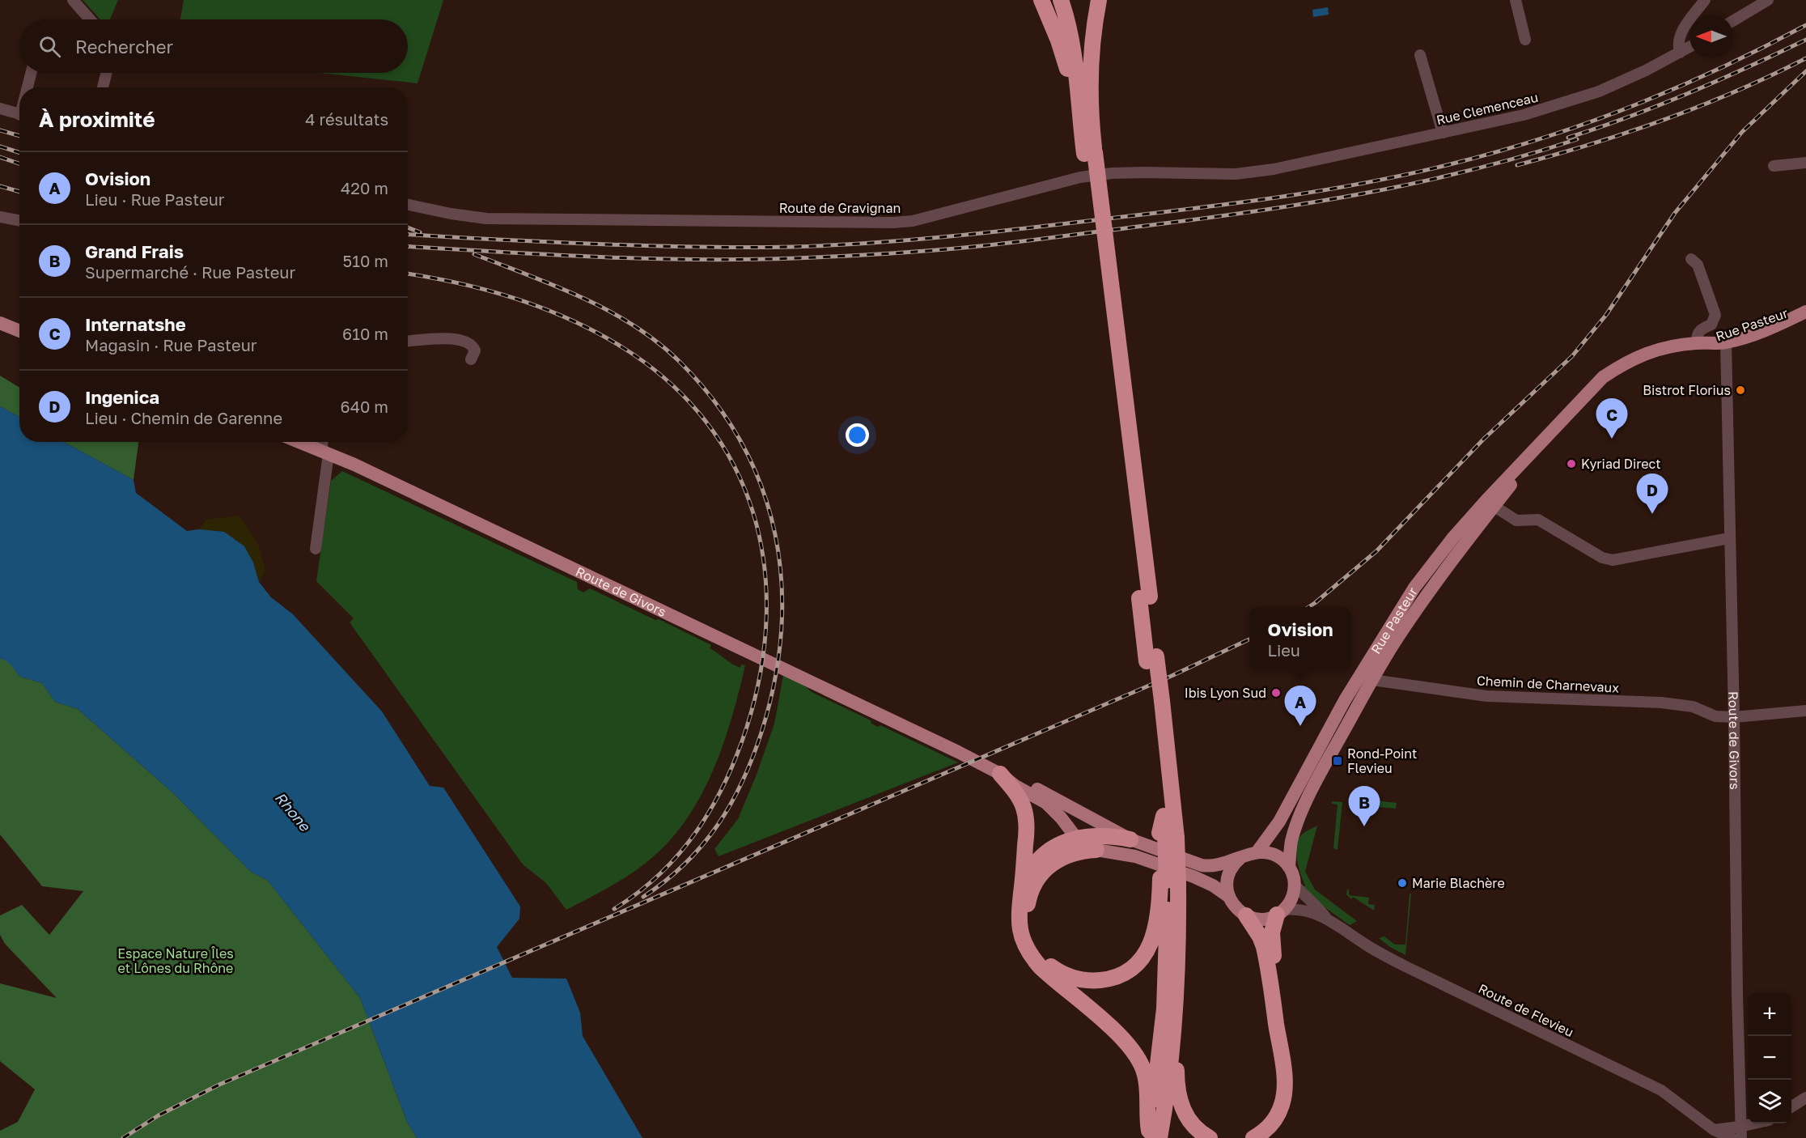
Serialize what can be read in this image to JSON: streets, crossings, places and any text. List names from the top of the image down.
{
  "streets": {
    "main road": ["Rue Pasteur", "Route de Givors"],
    "street": [
      "Rue Clemenceau",
      "Route de Gravignan",
      "Chemin de Charnevaux",
      "Route de Flevieu"
    ]
  },
  "crossings": [
    ["Rue Clemenceau", "Route de Gravignan"],
    ["Rue Pasteur", "Route de Givors"],
    ["Rue Pasteur", "Chemin de Charnevaux"],
    ["Rue Pasteur", "Route de Flevieu"],
    ["Route de Givors", "Chemin de Charnevaux"]
  ],
  "water": ["Rhone"],
  "parks": ["Espace Nature Îles et Lônes du Rhône"],
  "places": {
    "other": [
      "Bistrot Florius",
      "Kyriad Direct",
      "Ibis Lyon Sud",
      "Marie Blachère"
    ],
    "transit": ["Rond-Point Flevieu"]
  },
  "north": "left",
  "page": {
    "search": "Rechercher",
    "heading": ["À proximité", "4 résultats"],
    "list": [
      {
        "mark": "A",
        "name": "Ovision",
        "note": "Lieu · Rue Pasteur",
        "value": "420 m"
      },
      {
        "mark": "B",
        "name": "Grand Frais",
        "note": "Supermarché · Rue Pasteur",
        "value": "510 m"
      },
      {
        "mark": "C",
        "name": "Internatshe",
        "note": "Magasin · Rue Pasteur",
        "value": "610 m"
      },
      {
        "mark": "D",
        "name": "Ingenica",
        "note": "Lieu · Chemin de Garenne",
        "value": "640 m"
      }
    ],
    "pins": [
      "C",
      "D",
      "A",
      "B"
    ],
    "popup": ["Ovision", "Lieu"],
    "map_buttons": ["+", "−"]
  }
}
